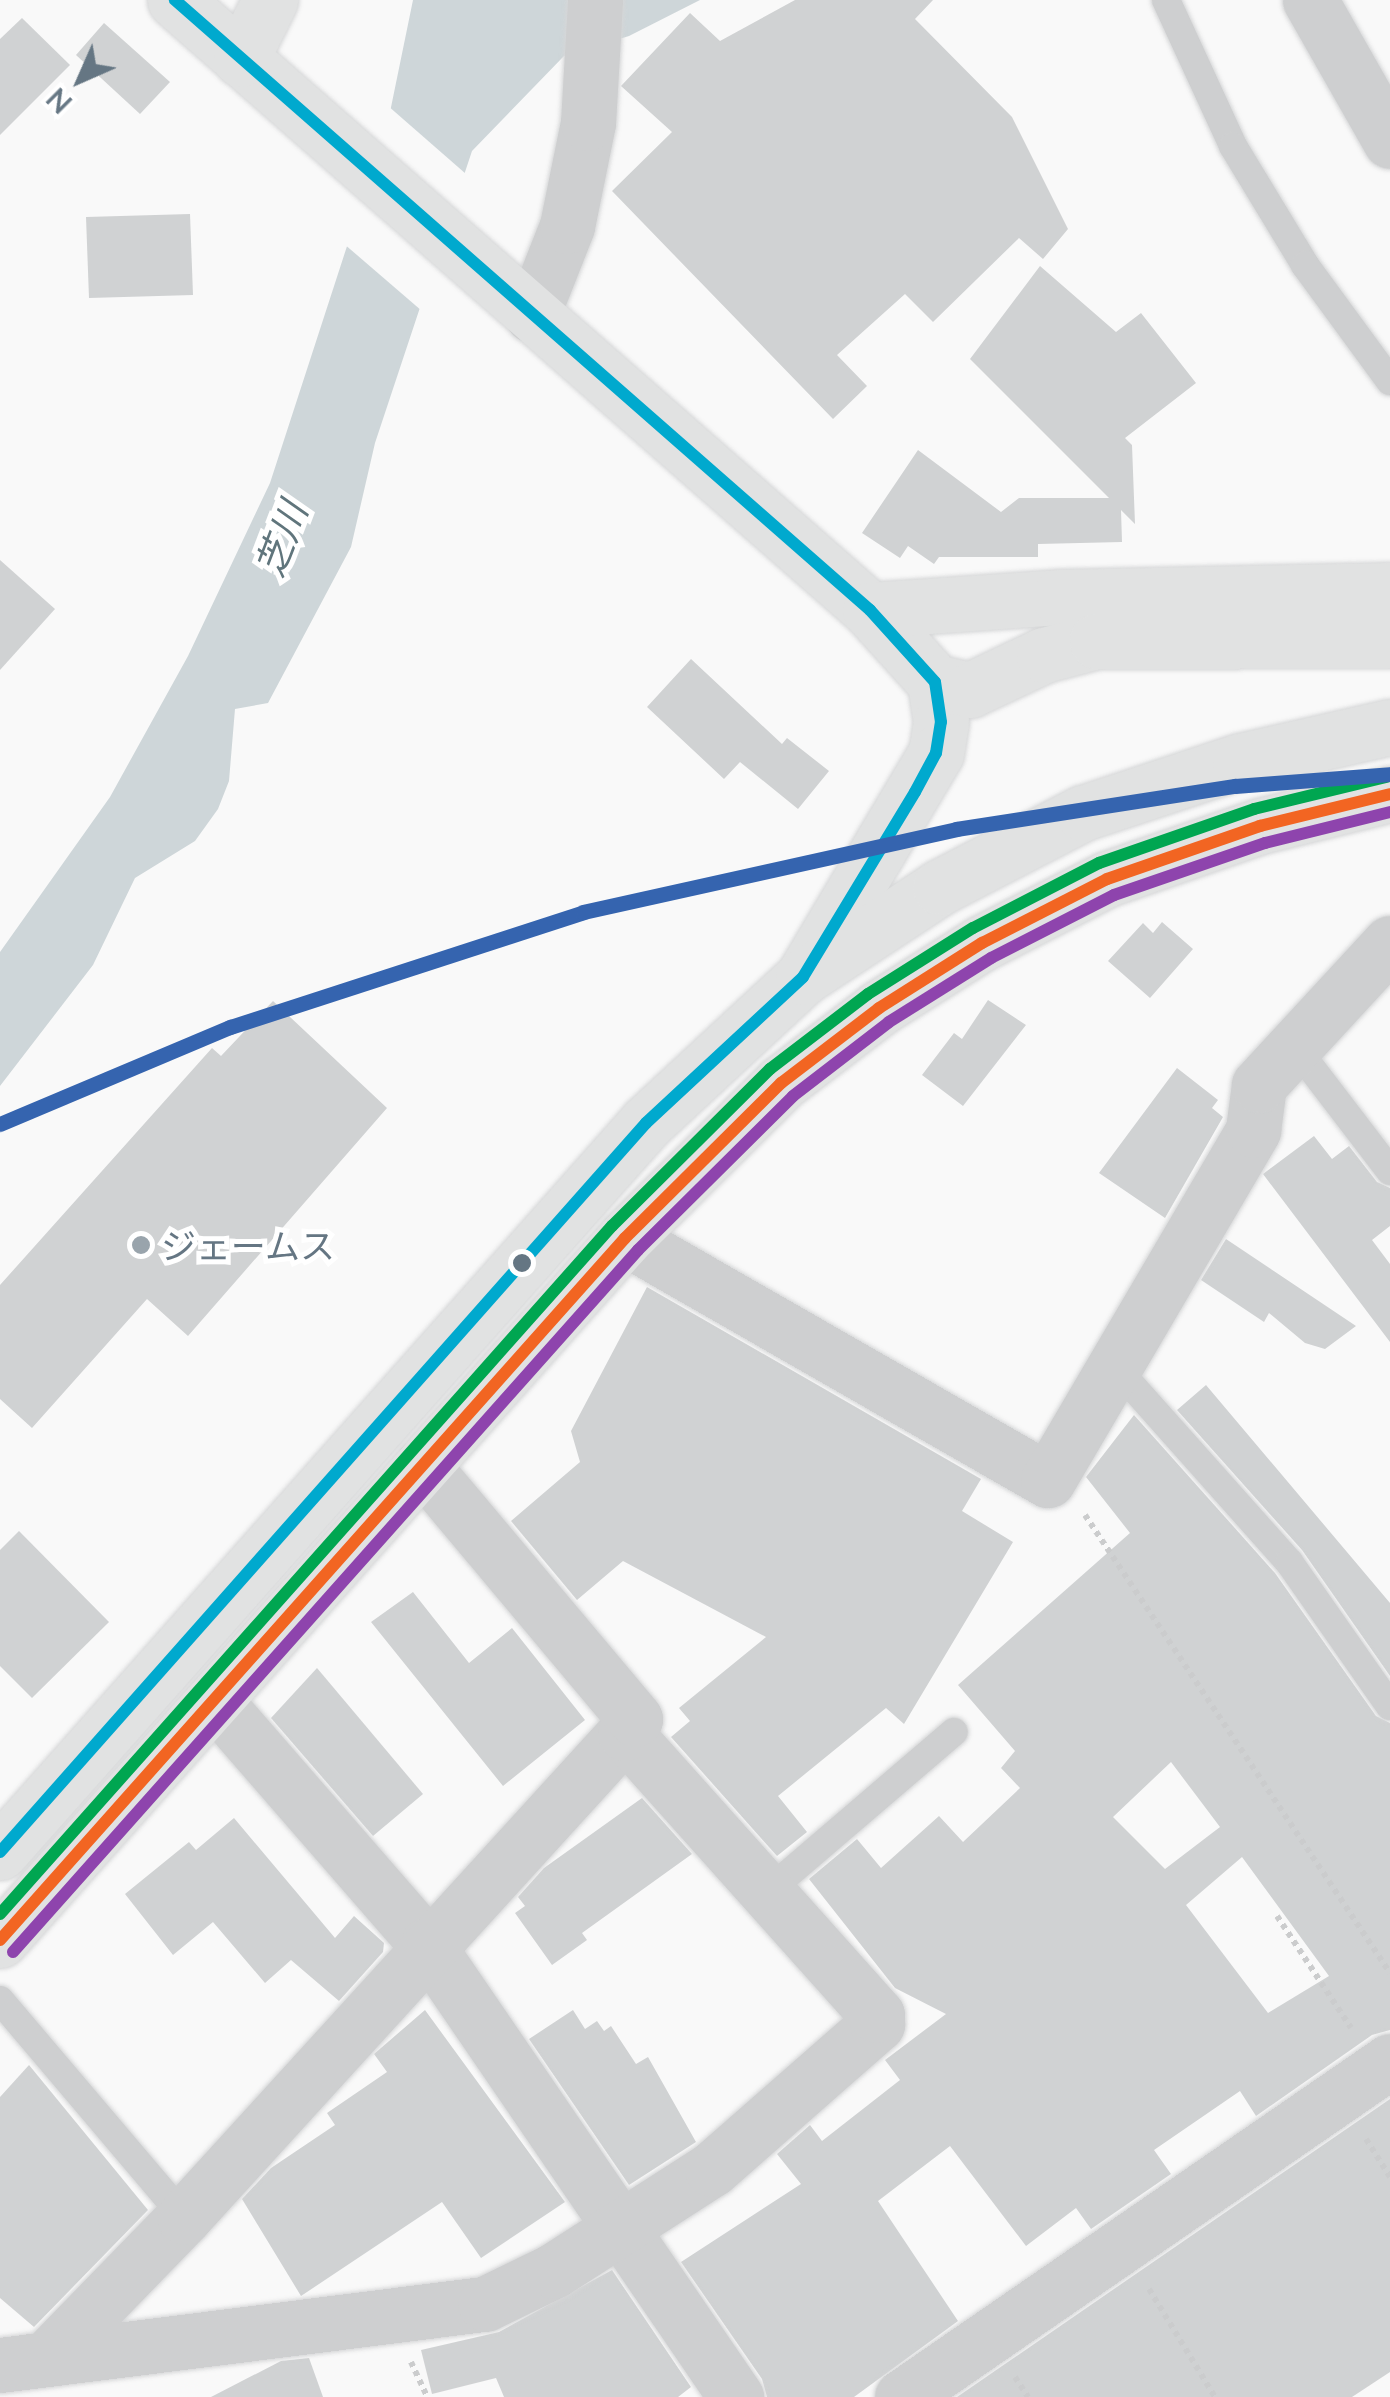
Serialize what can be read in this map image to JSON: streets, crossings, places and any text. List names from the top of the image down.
{
  "water": ["芝川"],
  "places": ["ジェームス"],
  "north": "bottom left"
}
